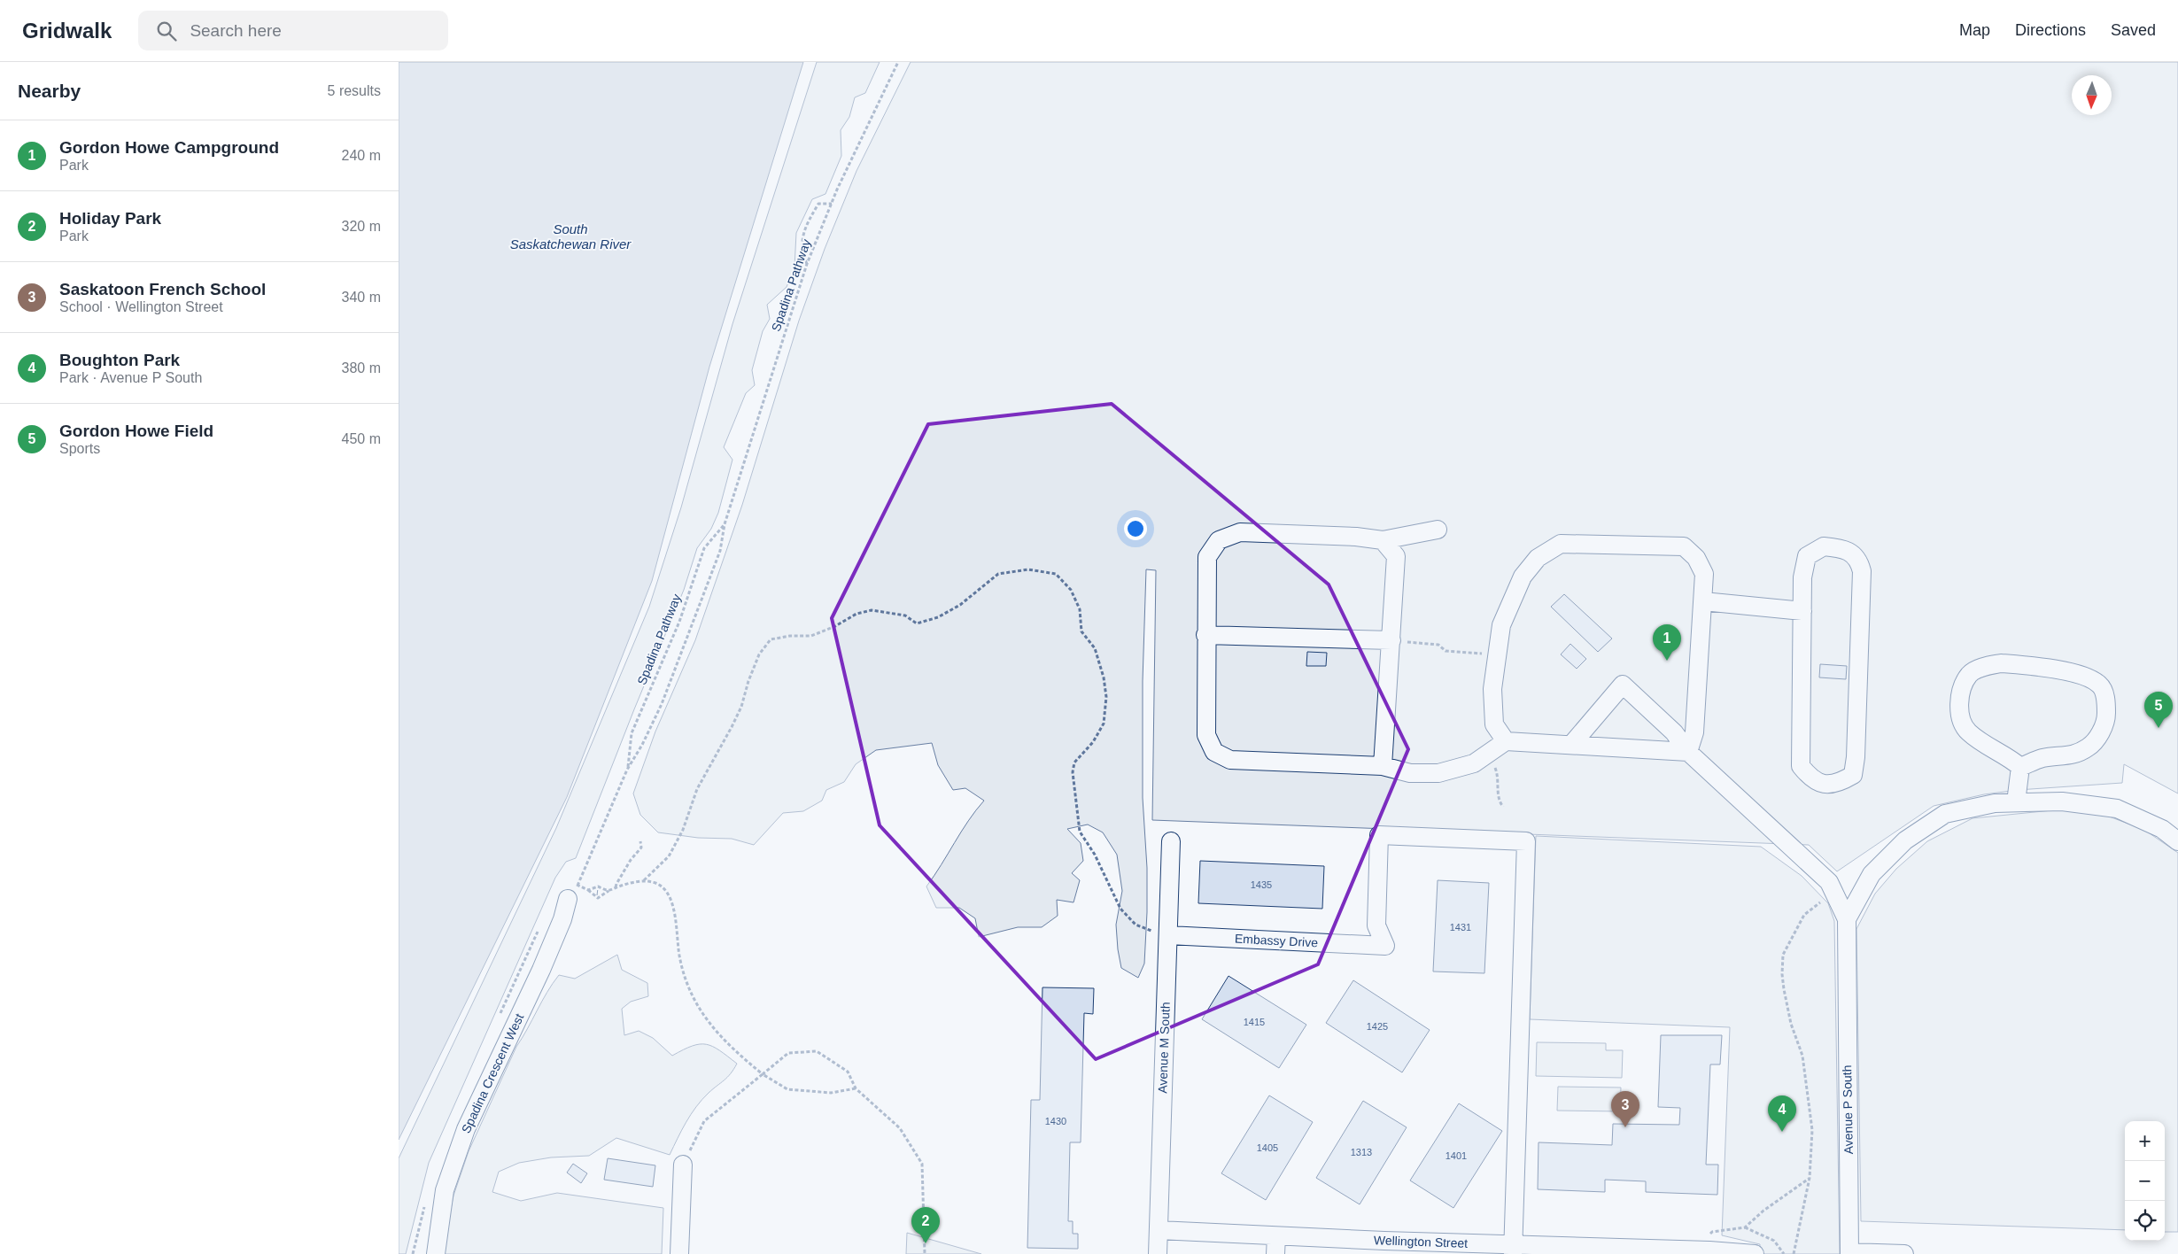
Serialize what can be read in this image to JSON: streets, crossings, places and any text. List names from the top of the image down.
{
  "streets": {
    "street": [
      "Embassy Drive",
      "Avenue M South",
      "Spadina Crescent West",
      "Avenue P South",
      "Wellington Street"
    ],
    "path": ["Spadina Pathway"]
  },
  "crossings": [
    ["Spadina Pathway", "Spadina Crescent West"],
    ["Embassy Drive", "Avenue M South"],
    ["Embassy Drive", "Wellington Street"],
    ["Avenue M South", "Wellington Street"]
  ],
  "water": ["South Saskatchewan River"],
  "house_numbers": [
    "1435",
    "1431",
    "1415",
    "1425",
    "1430",
    "1405",
    "1313",
    "1401"
  ],
  "north": "bottom",
  "page": {
    "header": "Gridwalk",
    "search": "Search here",
    "nav": ["Map", "Directions", "Saved"],
    "heading": ["Nearby", "5 results"],
    "list": [
      {
        "mark": "1",
        "name": "Gordon Howe Campground",
        "note": "Park",
        "value": "240 m"
      },
      {
        "mark": "2",
        "name": "Holiday Park",
        "note": "Park",
        "value": "320 m"
      },
      {
        "mark": "3",
        "name": "Saskatoon French School",
        "note": "School · Wellington Street",
        "value": "340 m"
      },
      {
        "mark": "4",
        "name": "Boughton Park",
        "note": "Park · Avenue P South",
        "value": "380 m"
      },
      {
        "mark": "5",
        "name": "Gordon Howe Field",
        "note": "Sports",
        "value": "450 m"
      }
    ],
    "pins": [
      "1",
      "5",
      "3",
      "4",
      "2"
    ],
    "map_buttons": ["+", "−"]
  }
}
